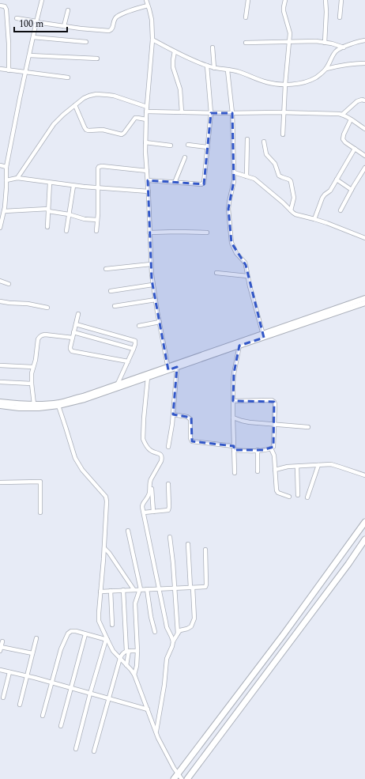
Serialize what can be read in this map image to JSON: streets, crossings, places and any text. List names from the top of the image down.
{
  "scale_bar": "100 m"
}
